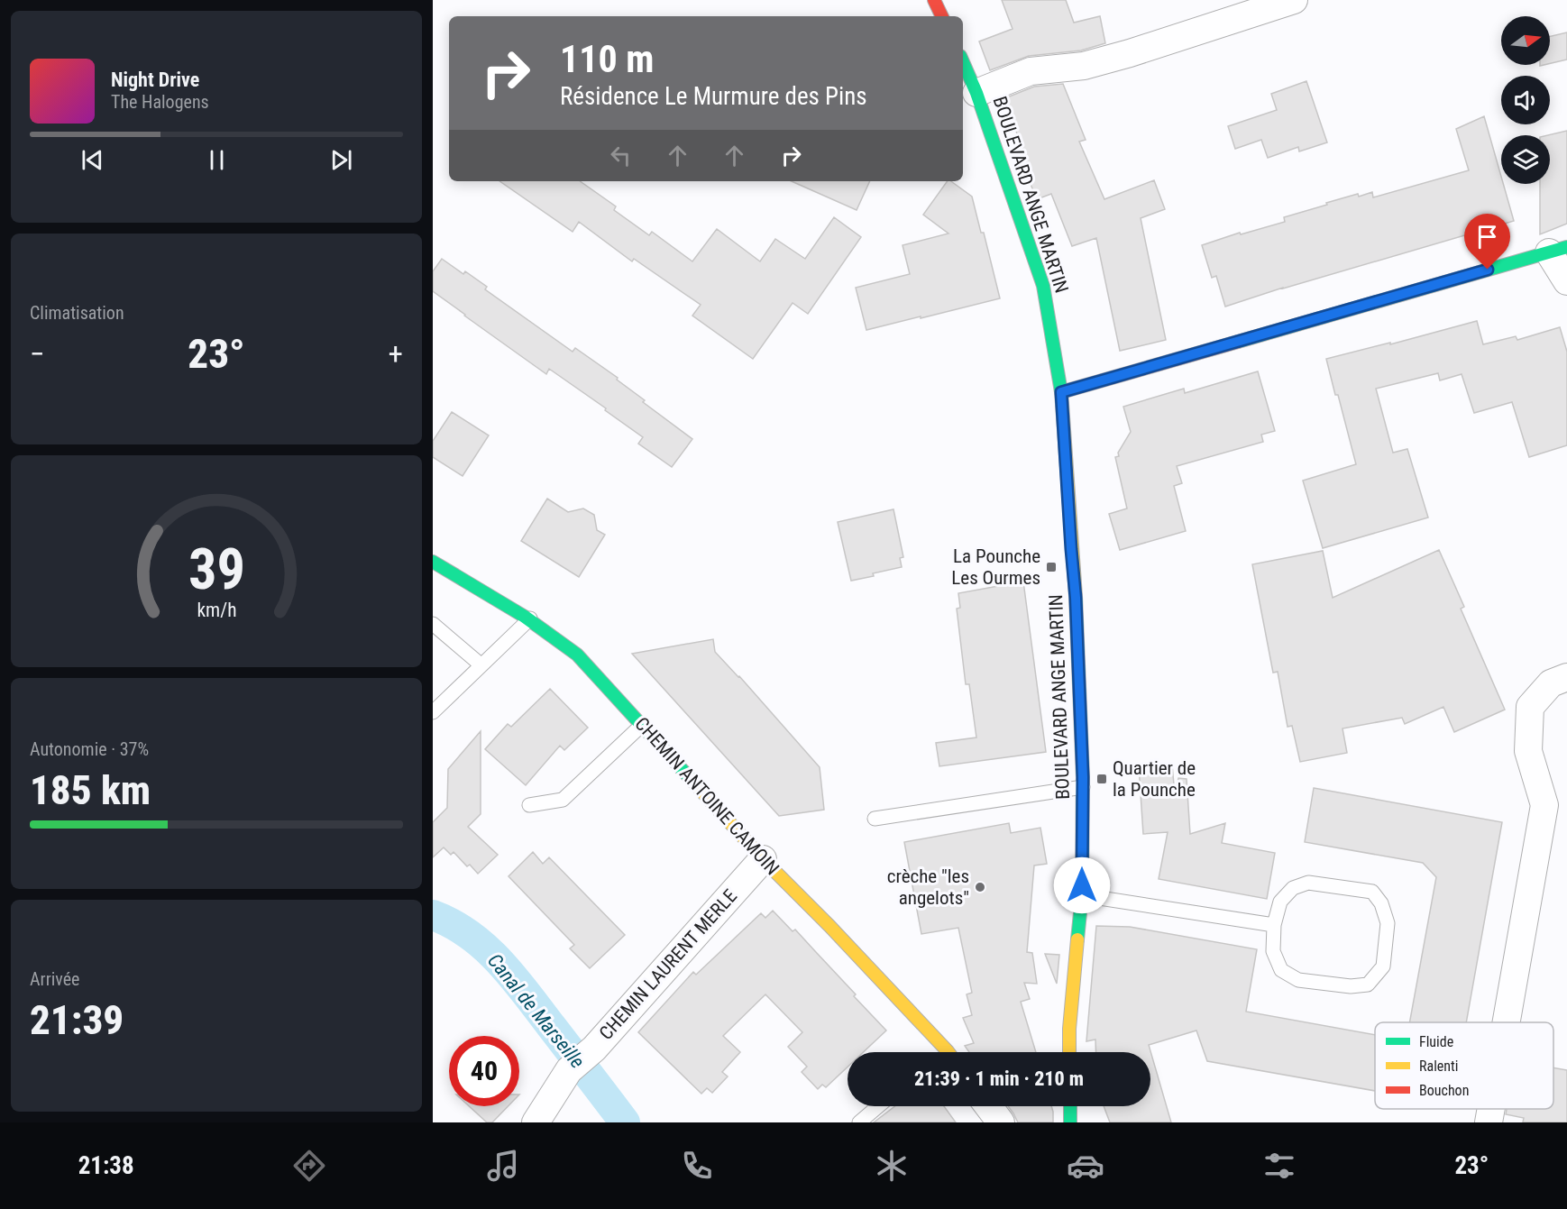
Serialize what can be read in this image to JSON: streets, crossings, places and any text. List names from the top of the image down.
{
  "streets": {
    "street": ["BOULEVARD ANGE MARTIN", "CHEMIN ANTOINE CAMOIN", "CHEMIN LAURENT MERLE"]
  },
  "crossings": [
    ["CHEMIN ANTOINE CAMOIN", "CHEMIN LAURENT MERLE"]
  ],
  "water": ["Canal de Marseille"],
  "places": {
    "transit": ["La Pounche Les Ourmes", "Quartier de la Pounche"],
    "other": ["crèche \"les angelots\""]
  },
  "legend": ["Fluide", "Ralenti", "Bouchon"],
  "north": "right",
  "page": {
    "turn": ["110 m", "Résidence Le Murmure des Pins"],
    "song": ["Night Drive", "The Halogens"],
    "tile": [
      "Climatisation",
      ["Autonomie · 37%", "185 km"],
      ["Arrivée", "21:39"]
    ],
    "heat": ["−", "23°", "+"],
    "limit": "40",
    "trip": "21:39 · 1 min · 210 m",
    "tabs": ["21:38", "23°"],
    "gauge": ["39", "km/h"]
  }
}
